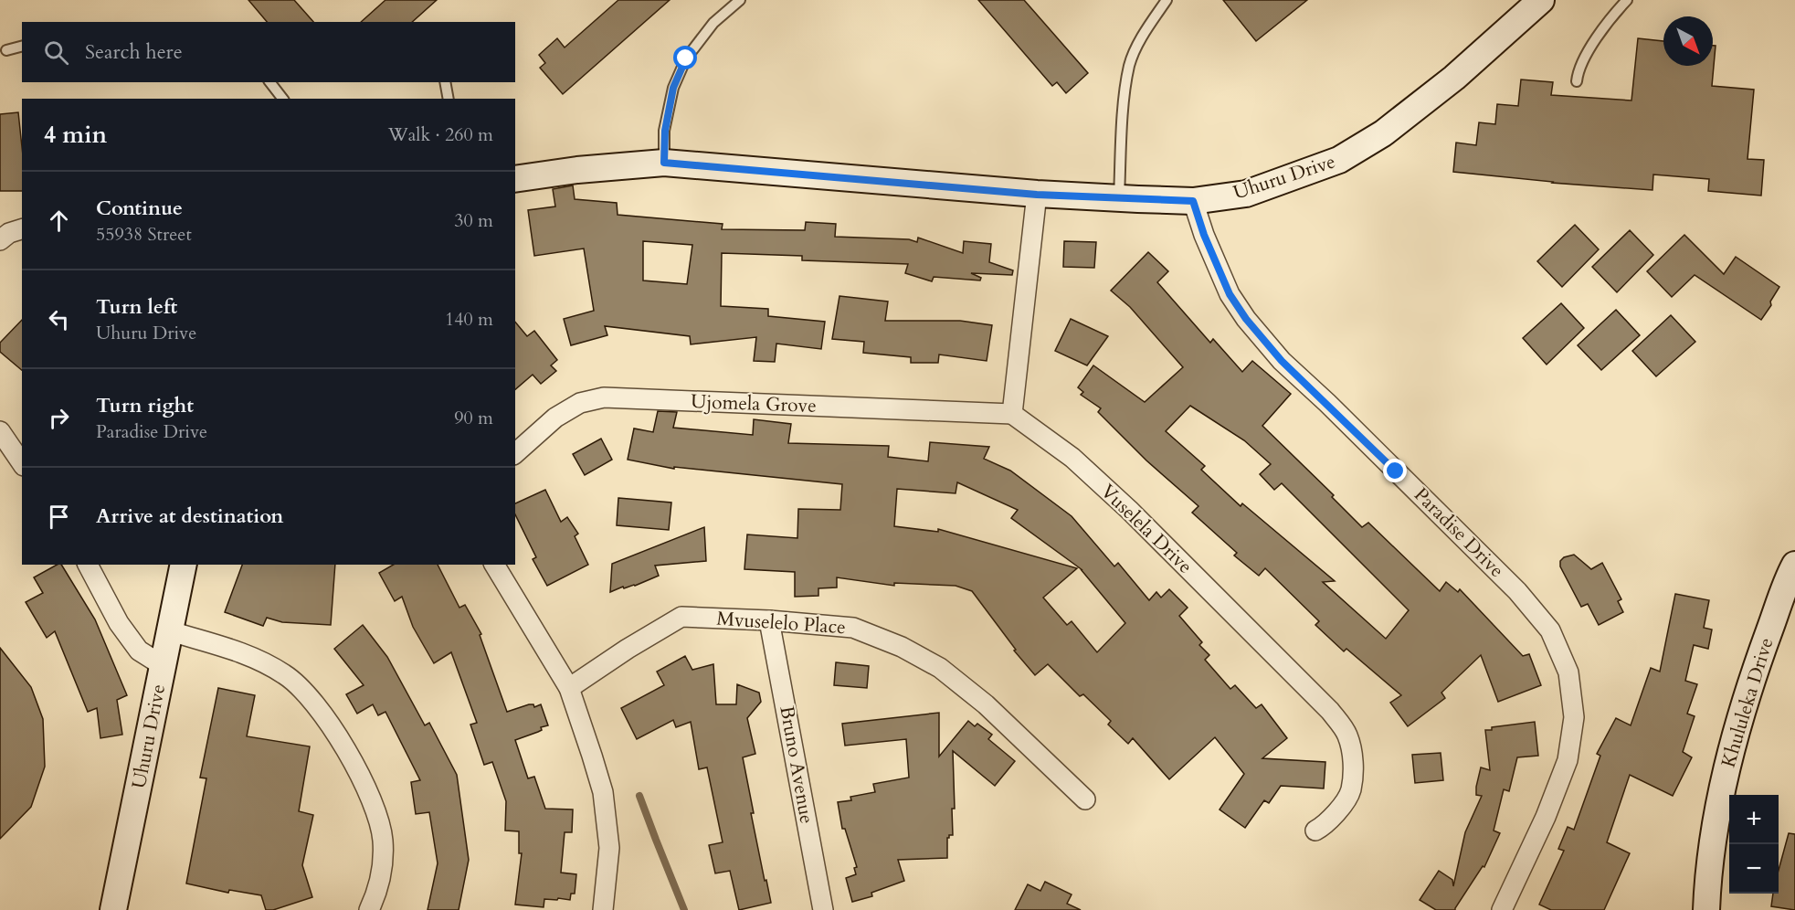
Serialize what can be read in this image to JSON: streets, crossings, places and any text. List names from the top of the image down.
{
  "streets": {
    "street": [
      "Uhuru Drive",
      "Ujomela Grove",
      "Vuselela Drive",
      "Paradise Drive",
      "Mvuselelo Place",
      "Khululeka Drive",
      "Bruno Avenue"
    ]
  },
  "crossings": [
    ["Uhuru Drive", "Paradise Drive"],
    ["Ujomela Grove", "Vuselela Drive"],
    ["Mvuselelo Place", "Bruno Avenue"]
  ],
  "north": "bottom right",
  "page": {
    "search": "Search here",
    "heading": ["4 min", "Walk · 260 m"],
    "list": [
      ["Continue", "55938 Street", "30 m"],
      ["Turn left", "Uhuru Drive", "140 m"],
      ["Turn right", "Paradise Drive", "90 m"],
      "Arrive at destination"
    ],
    "map_buttons": ["+", "−"]
  }
}
